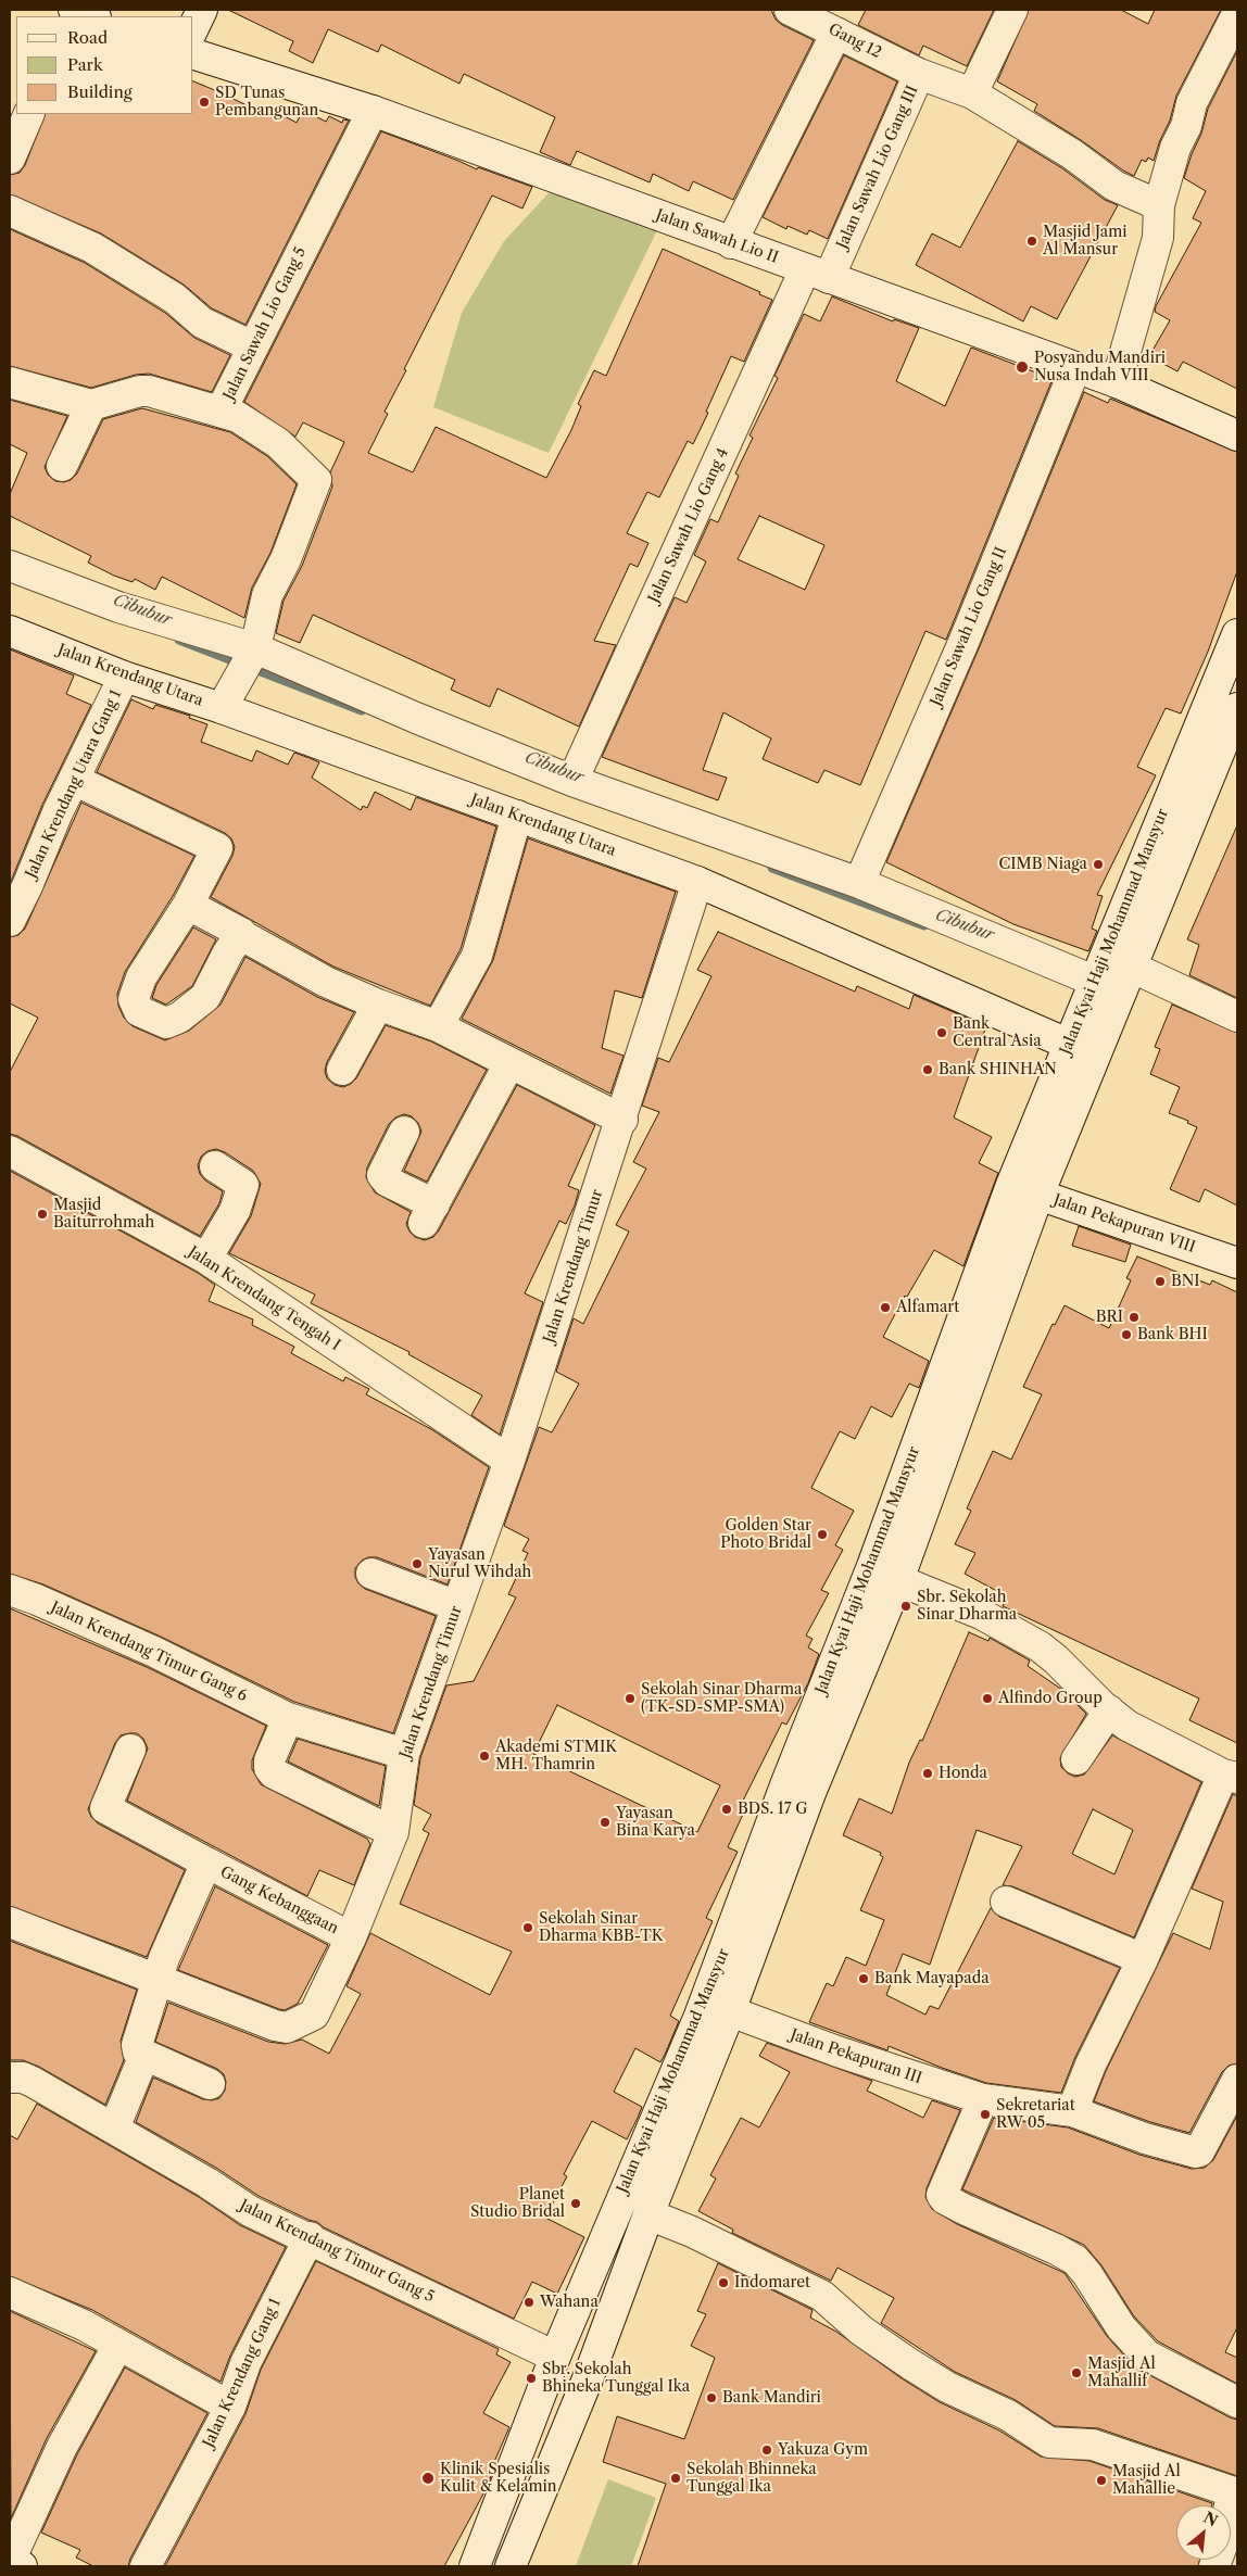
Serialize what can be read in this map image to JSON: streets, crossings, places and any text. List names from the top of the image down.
{
  "streets": {
    "street": [
      "Gang 12",
      "Jalan Sawah Lio Gang III",
      "Jalan Sawah Lio II",
      "Jalan Sawah Lio Gang 5",
      "Jalan Sawah Lio Gang 4",
      "Jalan Sawah Lio Gang II",
      "Jalan Krendang Utara",
      "Jalan Krendang Utara Gang 1",
      "Jalan Kyai Haji Mohammad Mansyur",
      "Jalan Pekapuran VIII",
      "Jalan Krendang Timur",
      "Jalan Krendang Tengah I",
      "Jalan Krendang Timur Gang 6",
      "Gang Kebanggaan",
      "Jalan Pekapuran III",
      "Jalan Krendang Timur Gang 5",
      "Jalan Krendang Gang 1"
    ]
  },
  "crossings": [
    ["Gang 12", "Jalan Sawah Lio Gang III"],
    ["Jalan Sawah Lio Gang III", "Jalan Sawah Lio II"],
    ["Jalan Sawah Lio Gang III", "Jalan Sawah Lio Gang 4"],
    ["Jalan Sawah Lio II", "Jalan Sawah Lio Gang 5"],
    ["Jalan Sawah Lio II", "Jalan Sawah Lio Gang 4"],
    ["Jalan Sawah Lio II", "Jalan Sawah Lio Gang II"],
    ["Jalan Sawah Lio Gang 5", "Jalan Krendang Utara"],
    ["Jalan Krendang Utara", "Jalan Krendang Utara Gang 1"],
    ["Jalan Krendang Utara", "Jalan Kyai Haji Mohammad Mansyur"],
    ["Jalan Krendang Utara", "Jalan Krendang Timur"],
    ["Jalan Kyai Haji Mohammad Mansyur", "Jalan Pekapuran VIII"],
    ["Jalan Kyai Haji Mohammad Mansyur", "Jalan Pekapuran III"],
    ["Jalan Kyai Haji Mohammad Mansyur", "Jalan Krendang Timur Gang 5"],
    ["Jalan Krendang Timur", "Jalan Krendang Tengah I"],
    ["Jalan Krendang Timur", "Jalan Krendang Timur Gang 6"],
    ["Jalan Krendang Timur", "Gang Kebanggaan"],
    ["Jalan Krendang Timur Gang 5", "Jalan Krendang Gang 1"]
  ],
  "water": ["Cibubur"],
  "places": [
    "SD Tunas Pembangunan",
    "Masjid Jami Al Mansur",
    "Posyandu Mandiri Nusa Indah VIII",
    "CIMB Niaga",
    "Bank Central Asia",
    "Bank SHINHAN",
    "Masjid Baiturrohmah",
    "BNI",
    "Alfamart",
    "BRI",
    "Bank BHI",
    "Golden Star Photo Bridal",
    "Yayasan Nurul Wihdah",
    "Sbr. Sekolah Sinar Dharma",
    "Sekolah Sinar Dharma (TK-SD-SMP-SMA)",
    "Alfindo Group",
    "Akademi STMIK MH. Thamrin",
    "Honda",
    "BDS. 17 G",
    "Yayasan Bina Karya",
    "Sekolah Sinar Dharma KBB-TK",
    "Bank Mayapada",
    "Sekretariat RW 05",
    "Planet Studio Bridal",
    "Indomaret",
    "Wahana",
    "Masjid Al Mahallif",
    "Sbr. Sekolah Bhineka Tunggal Ika",
    "Bank Mandiri",
    "Yakuza Gym",
    "Klinik Spesialis Kulit & Kelamin",
    "Sekolah Bhinneka Tunggal Ika",
    "Masjid Al Mahallie"
  ],
  "legend": ["Road", "Park", "Building"],
  "north": "top right"
}
